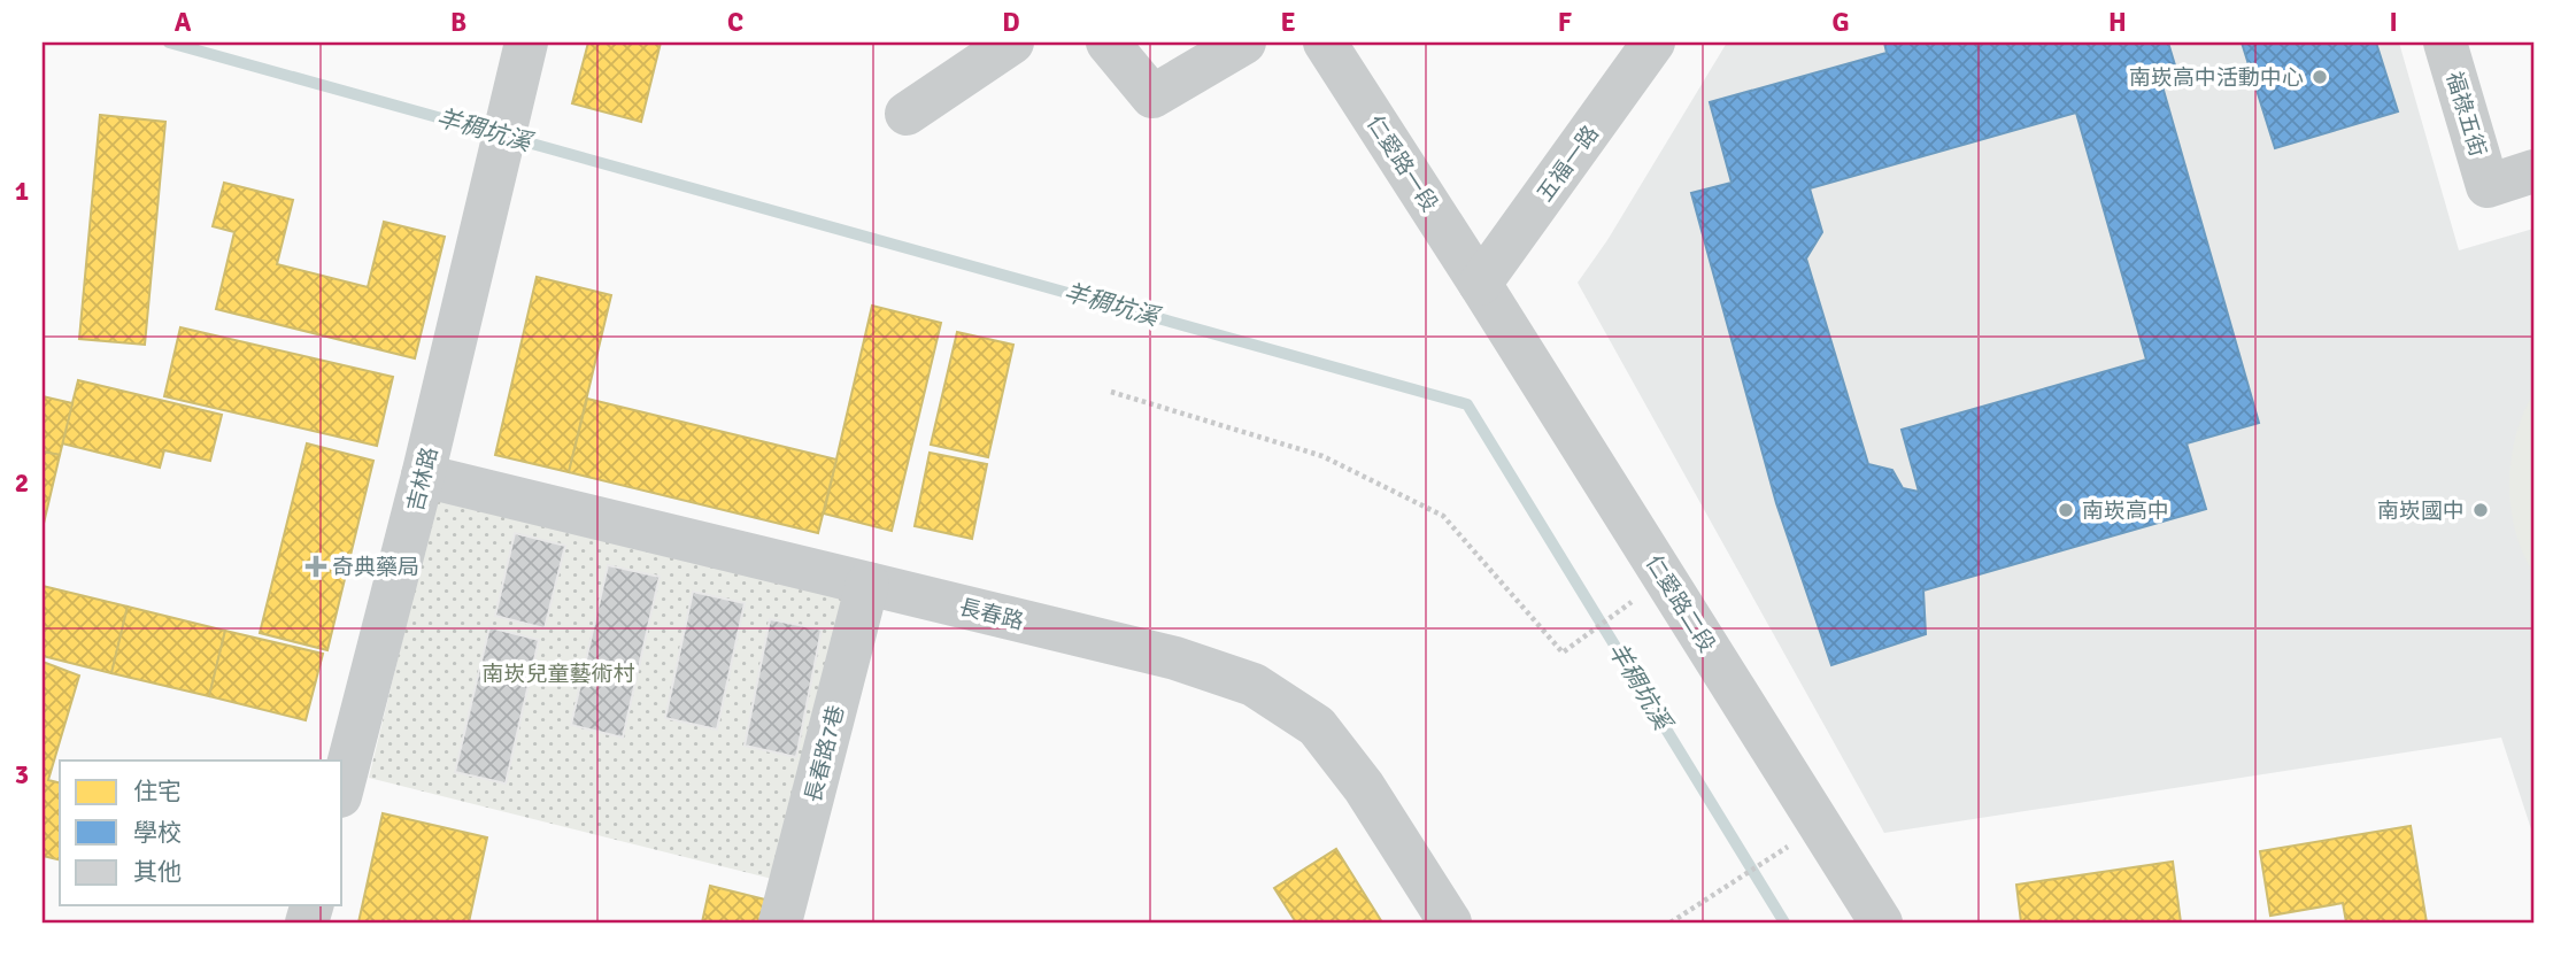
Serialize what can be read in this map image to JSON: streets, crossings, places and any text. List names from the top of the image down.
{
  "streets": {
    "street": [
      "福祿五街",
      "仁愛路一段",
      "五福一路",
      "吉林路",
      "仁愛路二段",
      "長春路",
      "長春路7巷"
    ]
  },
  "crossings": [
    ["仁愛路一段", "五福一路"],
    ["仁愛路一段", "仁愛路二段"],
    ["五福一路", "仁愛路二段"],
    ["吉林路", "長春路"],
    ["長春路", "長春路7巷"]
  ],
  "water": ["羊稠坑溪"],
  "parks": ["南崁兒童藝術村"],
  "places": {
    "other": ["南崁高中活動中心", "南崁高中", "南崁國中"],
    "health": ["奇典藥局"]
  },
  "legend": ["住宅", "學校", "其他"],
  "grid": {
    "columns": [
      "A",
      "B",
      "C",
      "D",
      "E",
      "F",
      "G",
      "H",
      "I"
    ],
    "rows": ["1", "2", "3"]
  }
}
